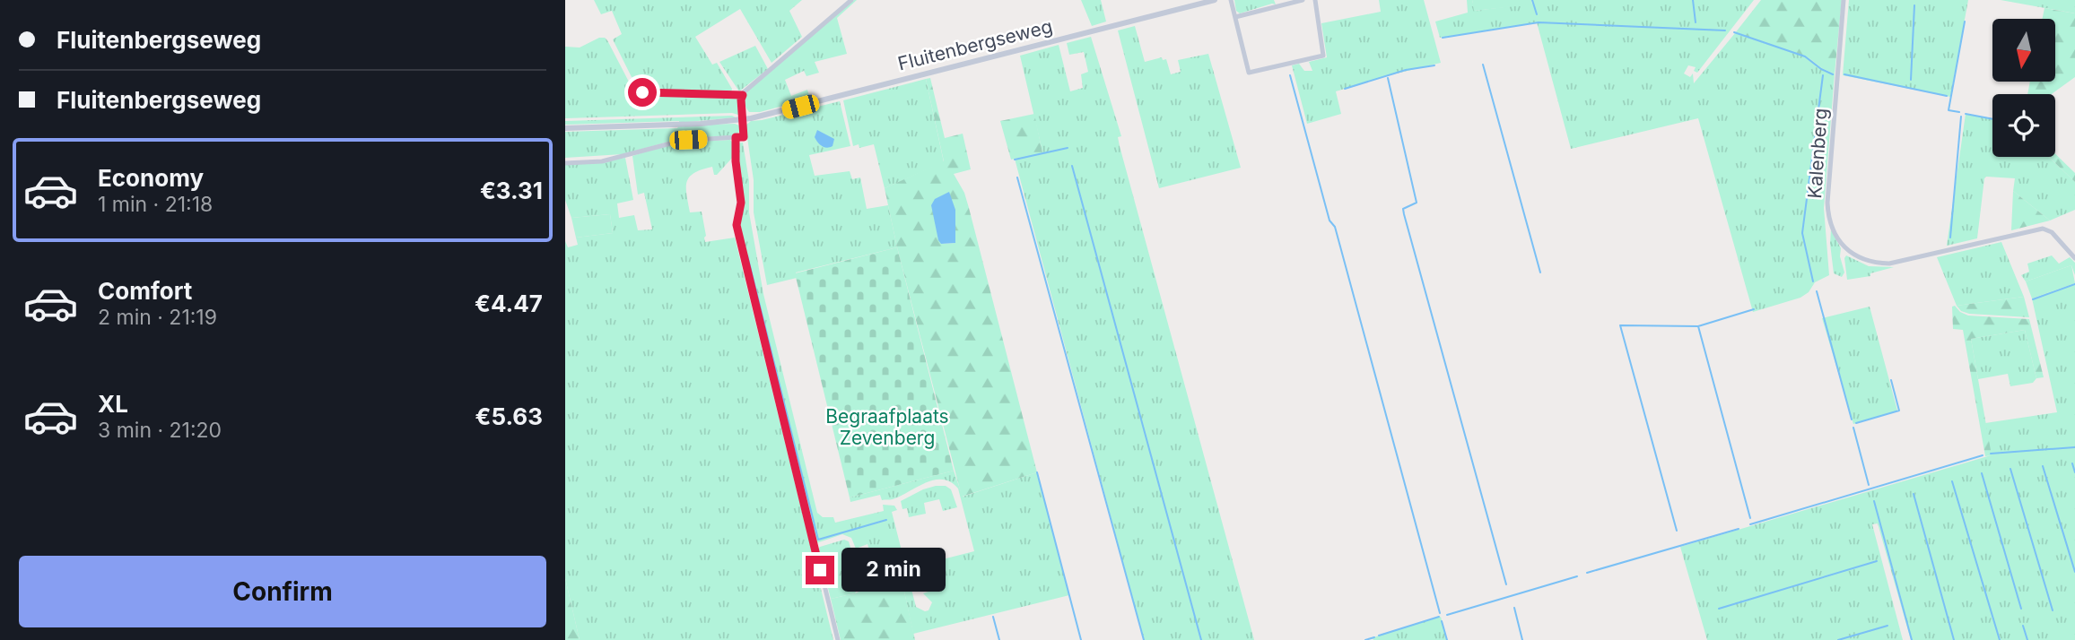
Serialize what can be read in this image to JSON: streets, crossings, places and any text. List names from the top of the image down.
{
  "streets": {
    "street": ["Fluitenbergseweg", "Kalenberg"]
  },
  "parks": ["Begraafplaats Zevenberg"],
  "north": "bottom",
  "page": {
    "banner": ["Fluitenbergseweg", "Fluitenbergseweg"],
    "list": [
      {
        "name": "Economy",
        "note": "1 min · 21:18",
        "value": "€3.31"
      },
      {
        "name": "Comfort",
        "note": "2 min · 21:19",
        "value": "€4.47"
      },
      {
        "name": "XL",
        "note": "3 min · 21:20",
        "value": "€5.63"
      }
    ],
    "buttons": "Confirm",
    "bubble": "2 min"
  }
}
